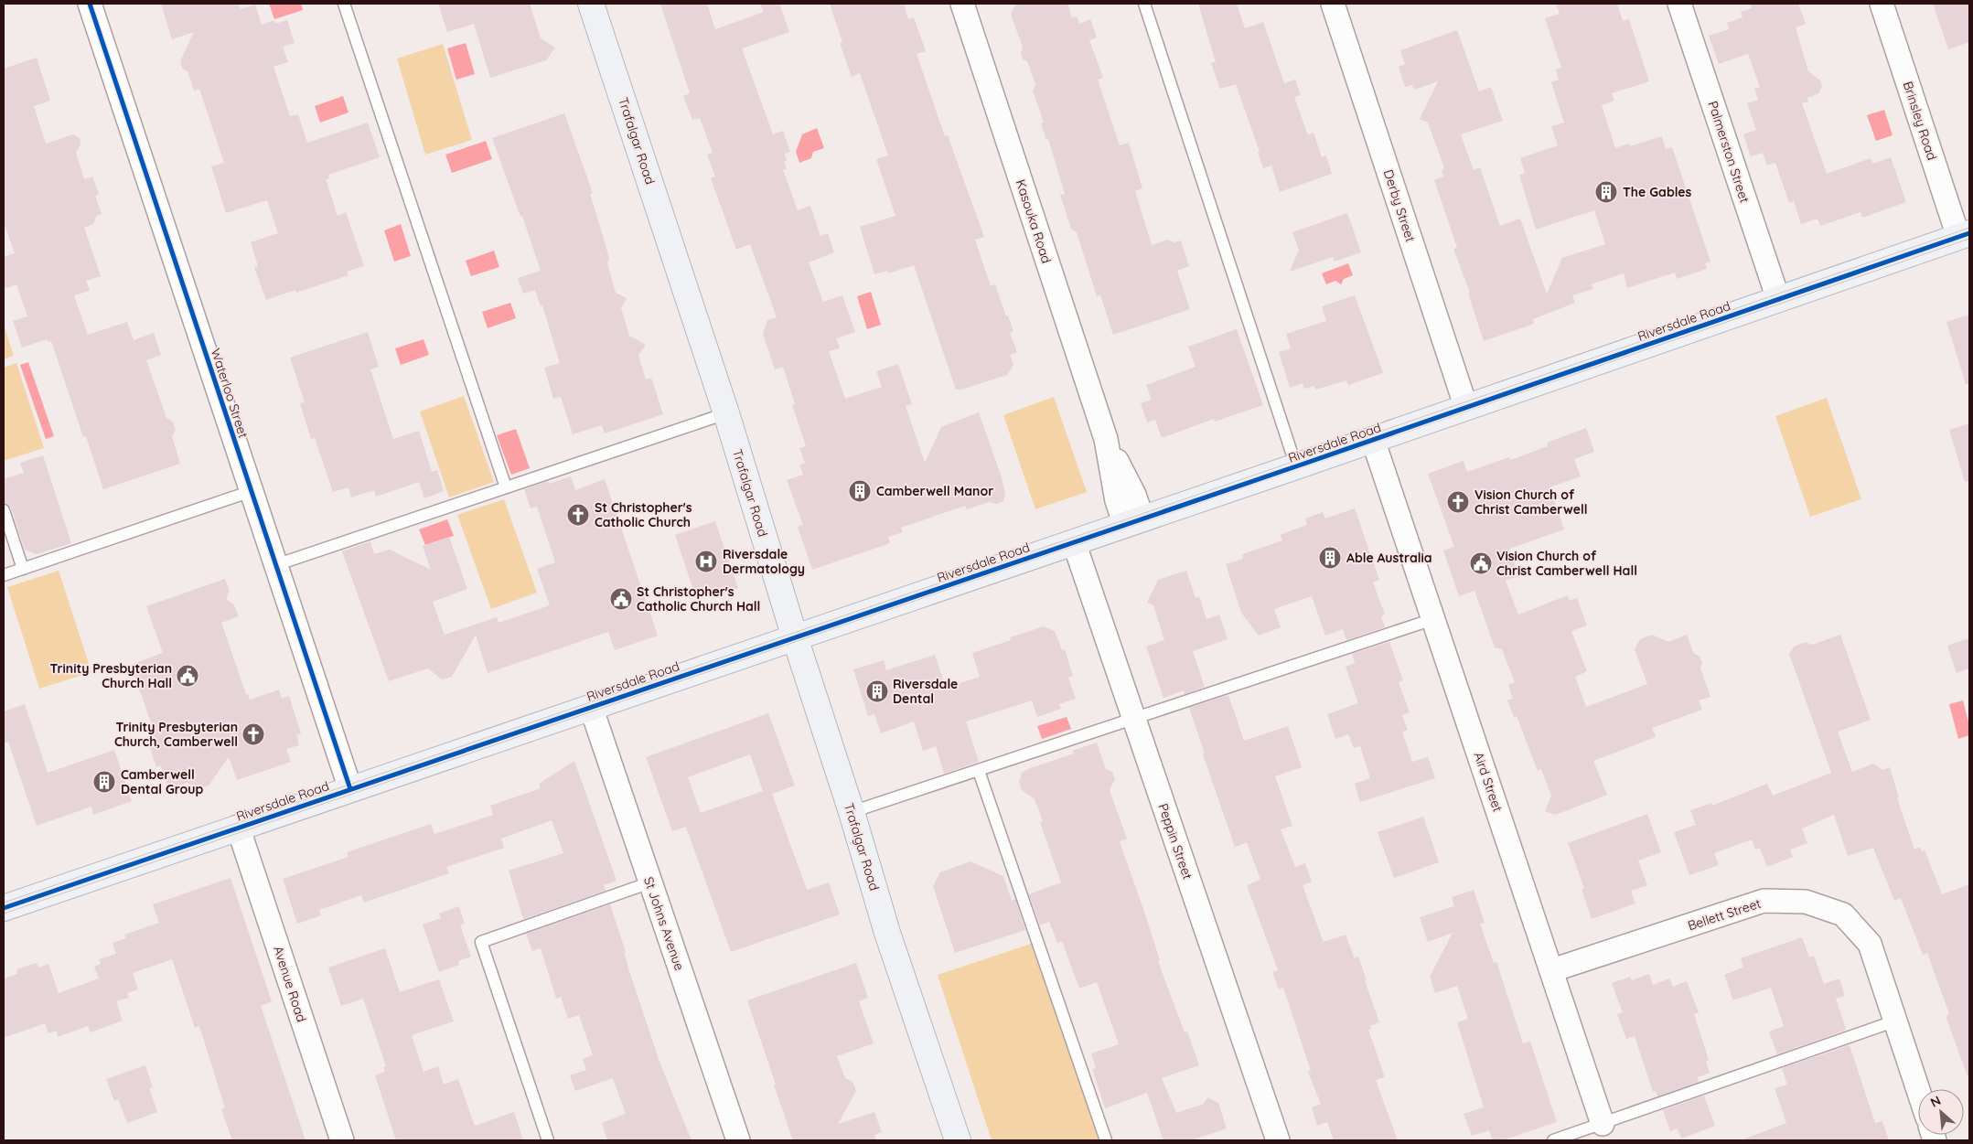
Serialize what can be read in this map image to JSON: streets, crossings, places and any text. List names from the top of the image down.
{
  "streets": {
    "main road": ["Trafalgar Road", "Riversdale Road"],
    "street": [
      "Brinsley Road",
      "Palmerston Street",
      "Derby Street",
      "Kasouka Road",
      "Waterloo Street",
      "Aird Street",
      "Peppin Street",
      "Bellett Street",
      "St Johns Avenue",
      "Avenue Road"
    ]
  },
  "crossings": [
    ["Brinsley Road", "Riversdale Road"],
    ["Trafalgar Road", "Riversdale Road"],
    ["Palmerston Street", "Riversdale Road"],
    ["Derby Street", "Riversdale Road"],
    ["Kasouka Road", "Riversdale Road"],
    ["Riversdale Road", "Waterloo Street"],
    ["Riversdale Road", "Aird Street"],
    ["Riversdale Road", "Peppin Street"],
    ["Riversdale Road", "St Johns Avenue"],
    ["Riversdale Road", "Avenue Road"],
    ["Aird Street", "Bellett Street"]
  ],
  "places": {
    "building": [
      "The Gables",
      "Camberwell Manor",
      "Able Australia",
      "Riversdale Dental",
      "Camberwell Dental Group"
    ],
    "church": ["Vision Church of Christ Camberwell", "St Christopher's Catholic Church", "Trinity Presbyterian Church, Camberwell"],
    "hospital": ["Riversdale Dermatology"],
    "public building": ["Vision Church of Christ Camberwell Hall", "St Christopher's Catholic Church Hall", "Trinity Presbyterian Church Hall"]
  },
  "north": "top left"
}
